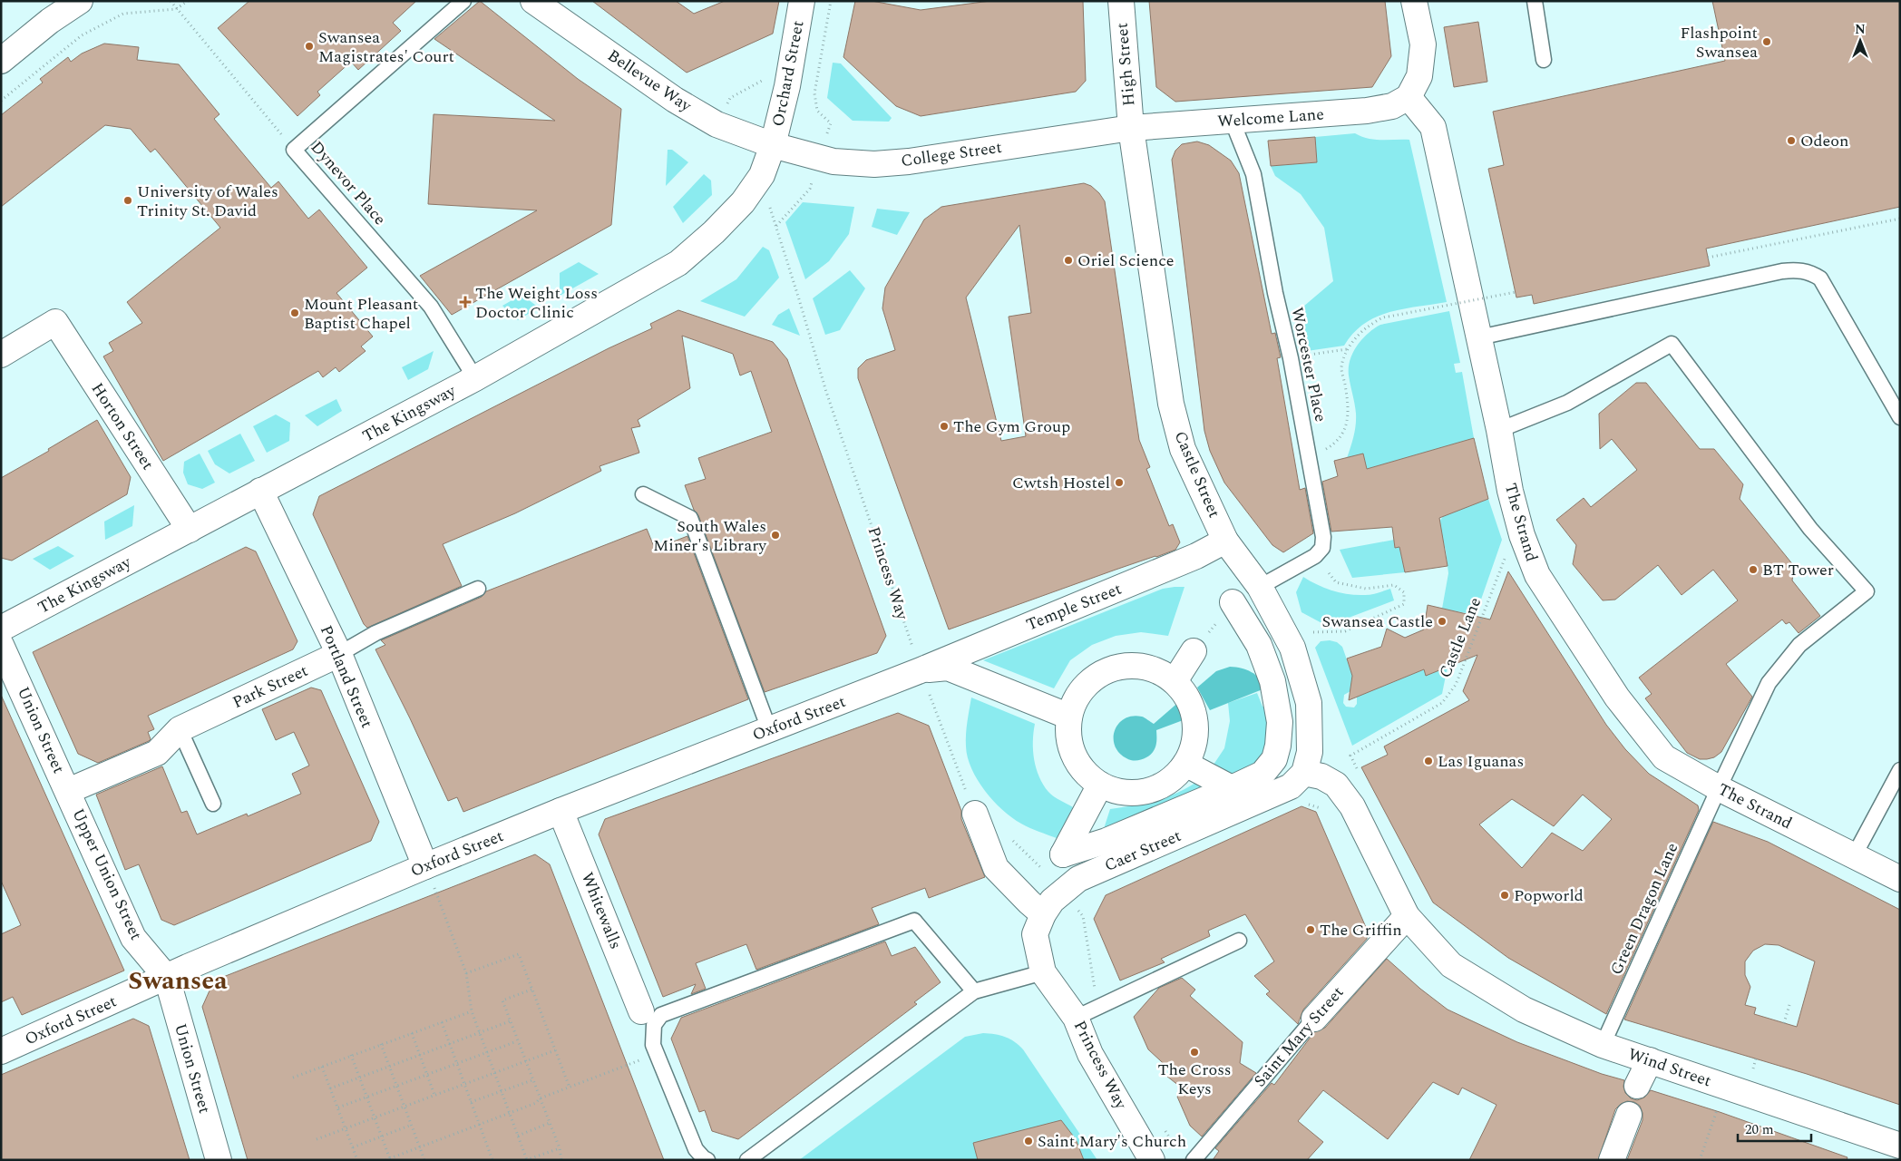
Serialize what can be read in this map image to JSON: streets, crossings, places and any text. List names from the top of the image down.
{
  "streets": {
    "street": [
      "High Street",
      "Orchard Street",
      "Bellevue Way",
      "Welcome Lane",
      "College Street",
      "The Kingsway",
      "Horton Street",
      "Castle Street",
      "The Strand",
      "Princess Way",
      "Temple Street",
      "Portland Street",
      "Park Street",
      "Oxford Street",
      "Union Street",
      "Caer Street",
      "Upper Union Street",
      "Whitewalls",
      "Saint Mary Street",
      "Wind Street"
    ],
    "lane": ["Dynevor Place", "Worcester Place", "Green Dragon Lane"],
    "path": ["Castle Lane"]
  },
  "crossings": [
    ["High Street", "Welcome Lane"],
    ["High Street", "College Street"],
    ["High Street", "Castle Street"],
    ["Orchard Street", "Bellevue Way"],
    ["Orchard Street", "College Street"],
    ["Orchard Street", "The Kingsway"],
    ["Bellevue Way", "College Street"],
    ["Bellevue Way", "The Kingsway"],
    ["Welcome Lane", "College Street"],
    ["Welcome Lane", "Worcester Place"],
    ["Welcome Lane", "Castle Street"],
    ["Welcome Lane", "The Strand"],
    ["College Street", "The Kingsway"],
    ["College Street", "Castle Street"],
    ["Dynevor Place", "The Kingsway"],
    ["The Kingsway", "Horton Street"],
    ["The Kingsway", "Portland Street"],
    ["Castle Street", "Temple Street"],
    ["Castle Street", "Caer Street"],
    ["Castle Street", "Wind Street"],
    ["The Strand", "Castle Lane"],
    ["The Strand", "Green Dragon Lane"],
    ["Princess Way", "Temple Street"],
    ["Princess Way", "Oxford Street"],
    ["Princess Way", "Caer Street"],
    ["Temple Street", "Oxford Street"],
    ["Portland Street", "Park Street"],
    ["Portland Street", "Oxford Street"],
    ["Park Street", "Union Street"],
    ["Park Street", "Upper Union Street"],
    ["Oxford Street", "Union Street"],
    ["Oxford Street", "Upper Union Street"],
    ["Oxford Street", "Whitewalls"],
    ["Union Street", "Upper Union Street"],
    ["Caer Street", "Wind Street"],
    ["Green Dragon Lane", "Wind Street"],
    ["Saint Mary Street", "Wind Street"]
  ],
  "districts": ["Swansea"],
  "places": {
    "other": [
      "Flashpoint Swansea",
      "Swansea Magistrates' Court",
      "Odeon",
      "University of Wales Trinity St. David",
      "Oriel Science",
      "Mount Pleasant Baptist Chapel",
      "The Gym Group",
      "Cwtsh Hostel",
      "South Wales Miner's Library",
      "BT Tower",
      "Swansea Castle",
      "Las Iguanas",
      "Popworld",
      "The Griffin",
      "The Cross Keys",
      "Saint Mary's Church"
    ],
    "health": ["The Weight Loss Doctor Clinic"]
  },
  "scale_bar": "20 m",
  "north": "top"
}
